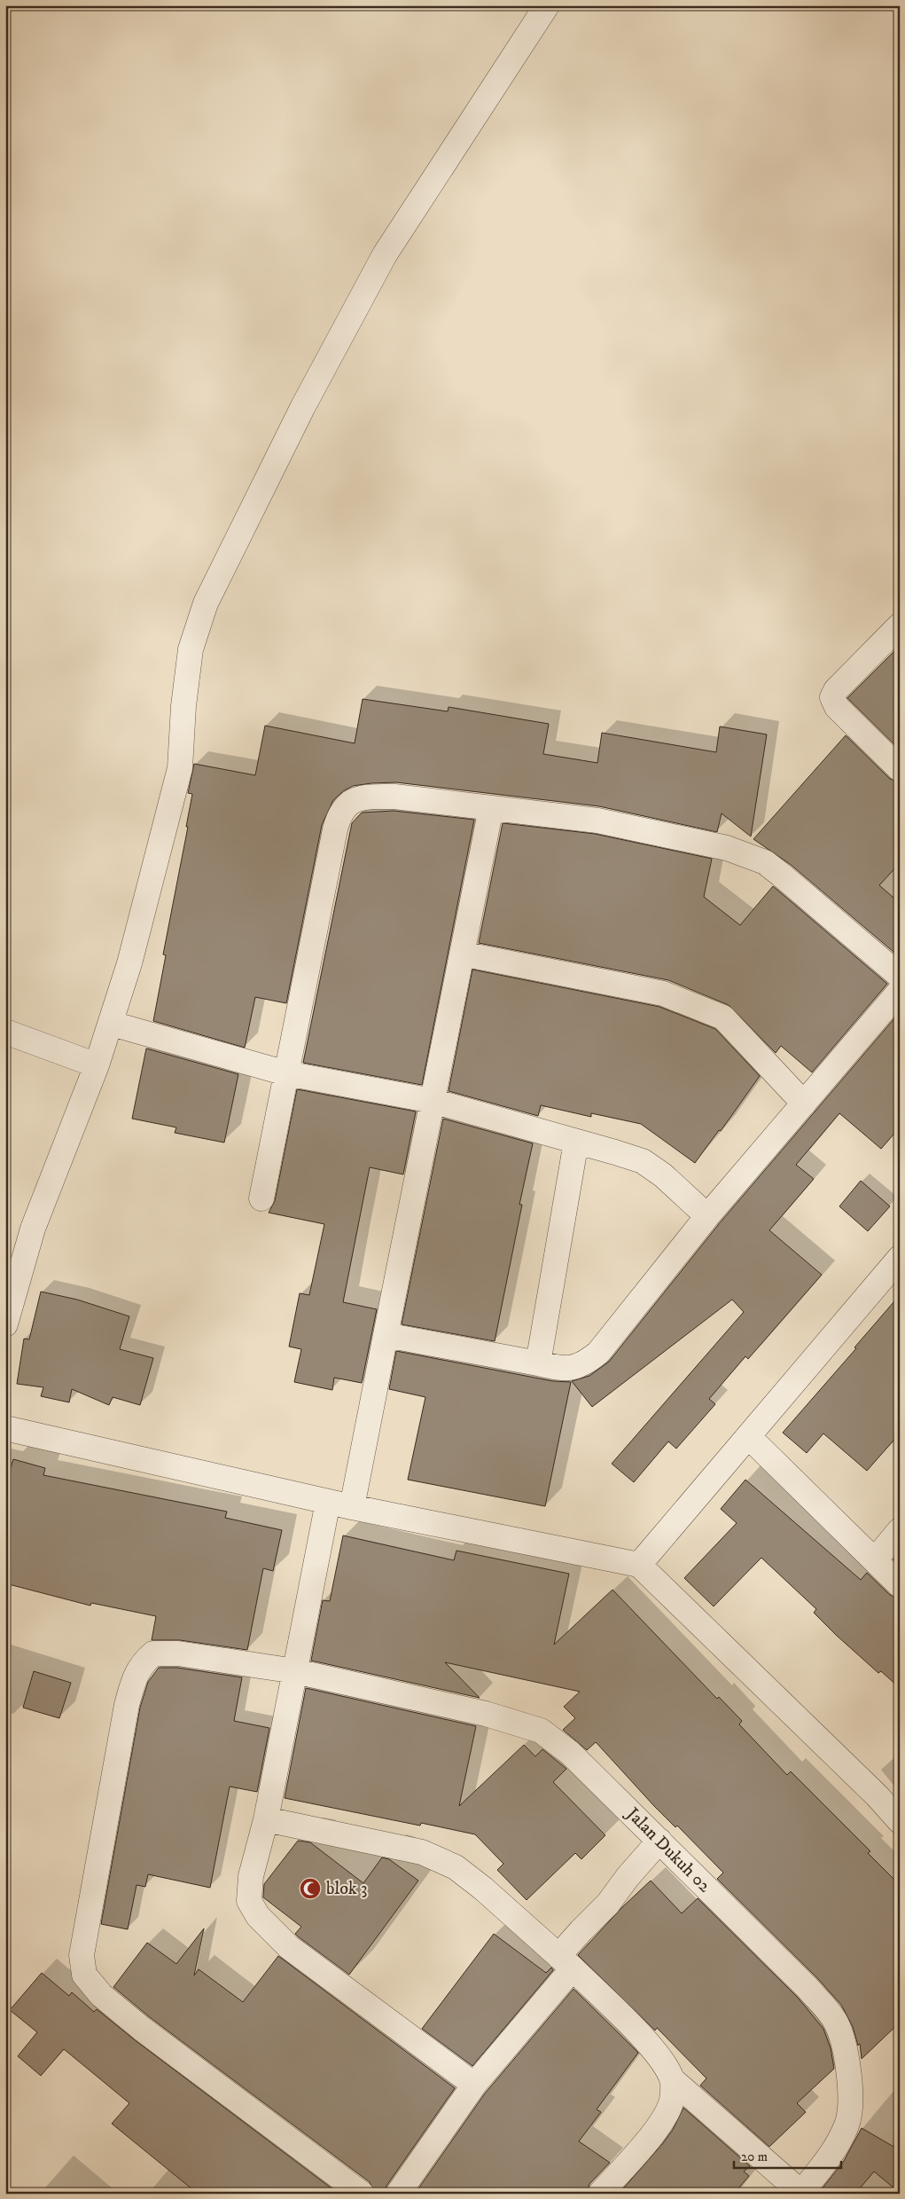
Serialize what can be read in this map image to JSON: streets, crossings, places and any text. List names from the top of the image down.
{
  "streets": {
    "street": ["Jalan Dukuh 02"]
  },
  "places": {
    "mosque": ["blok 3"]
  },
  "scale_bar": "20 m"
}
